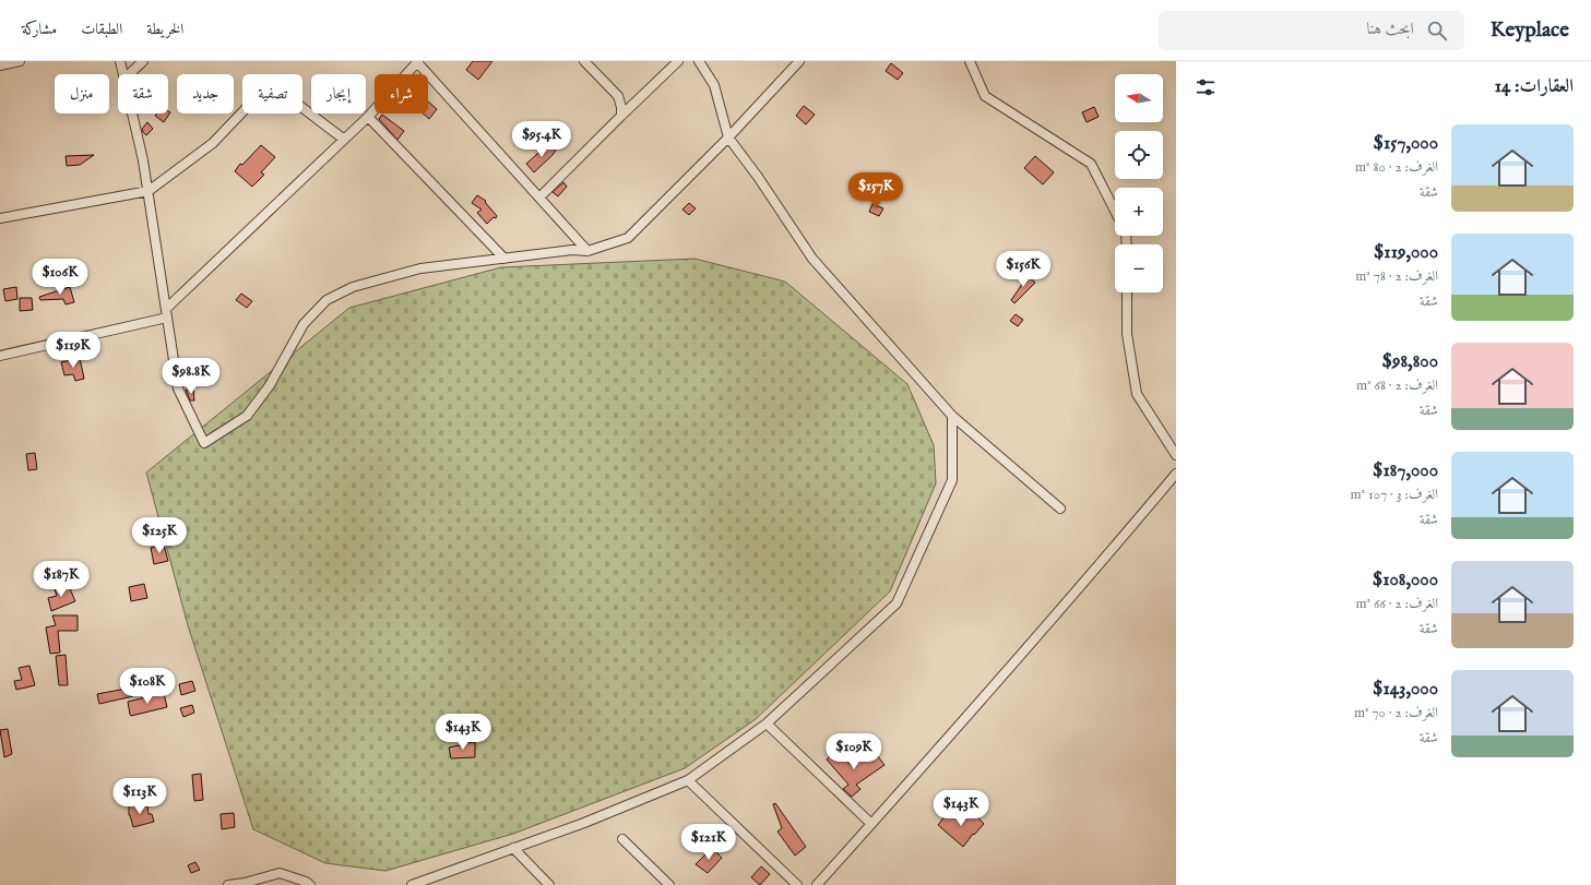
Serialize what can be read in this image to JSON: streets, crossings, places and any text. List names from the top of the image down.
{
  "north": "left",
  "page": {
    "header": "Keyplace",
    "search": "ابحث هنا",
    "nav": ["الخريطة", "الطبقات", "مشاركة"],
    "heading": "العقارات: 14",
    "map_buttons": ["+", "−"],
    "chip": [
      "شراء",
      "إيجار",
      "تصفية",
      "جديد",
      "شقة",
      "منزل"
    ],
    "list": [
      {
        "name": "$157,000",
        "note": "الغرف: 2 · 80 m² · شقة"
      },
      {
        "name": "$119,000",
        "note": "الغرف: 2 · 78 m² · شقة"
      },
      {
        "name": "$98,800",
        "note": "الغرف: 2 · 68 m² · شقة"
      },
      {
        "name": "$187,000",
        "note": "الغرف: 3 · 107 m² · شقة"
      },
      {
        "name": "$108,000",
        "note": "الغرف: 2 · 66 m² · شقة"
      },
      {
        "name": "$143,000",
        "note": "الغرف: 2 · 70 m² · شقة"
      }
    ],
    "price": [
      "$95.4K",
      "$157K",
      "$156K",
      "$106K",
      "$119K",
      "$98.8K",
      "$125K",
      "$187K",
      "$108K",
      "$143K",
      "$109K",
      "$113K",
      "$143K",
      "$121K"
    ]
  }
}
